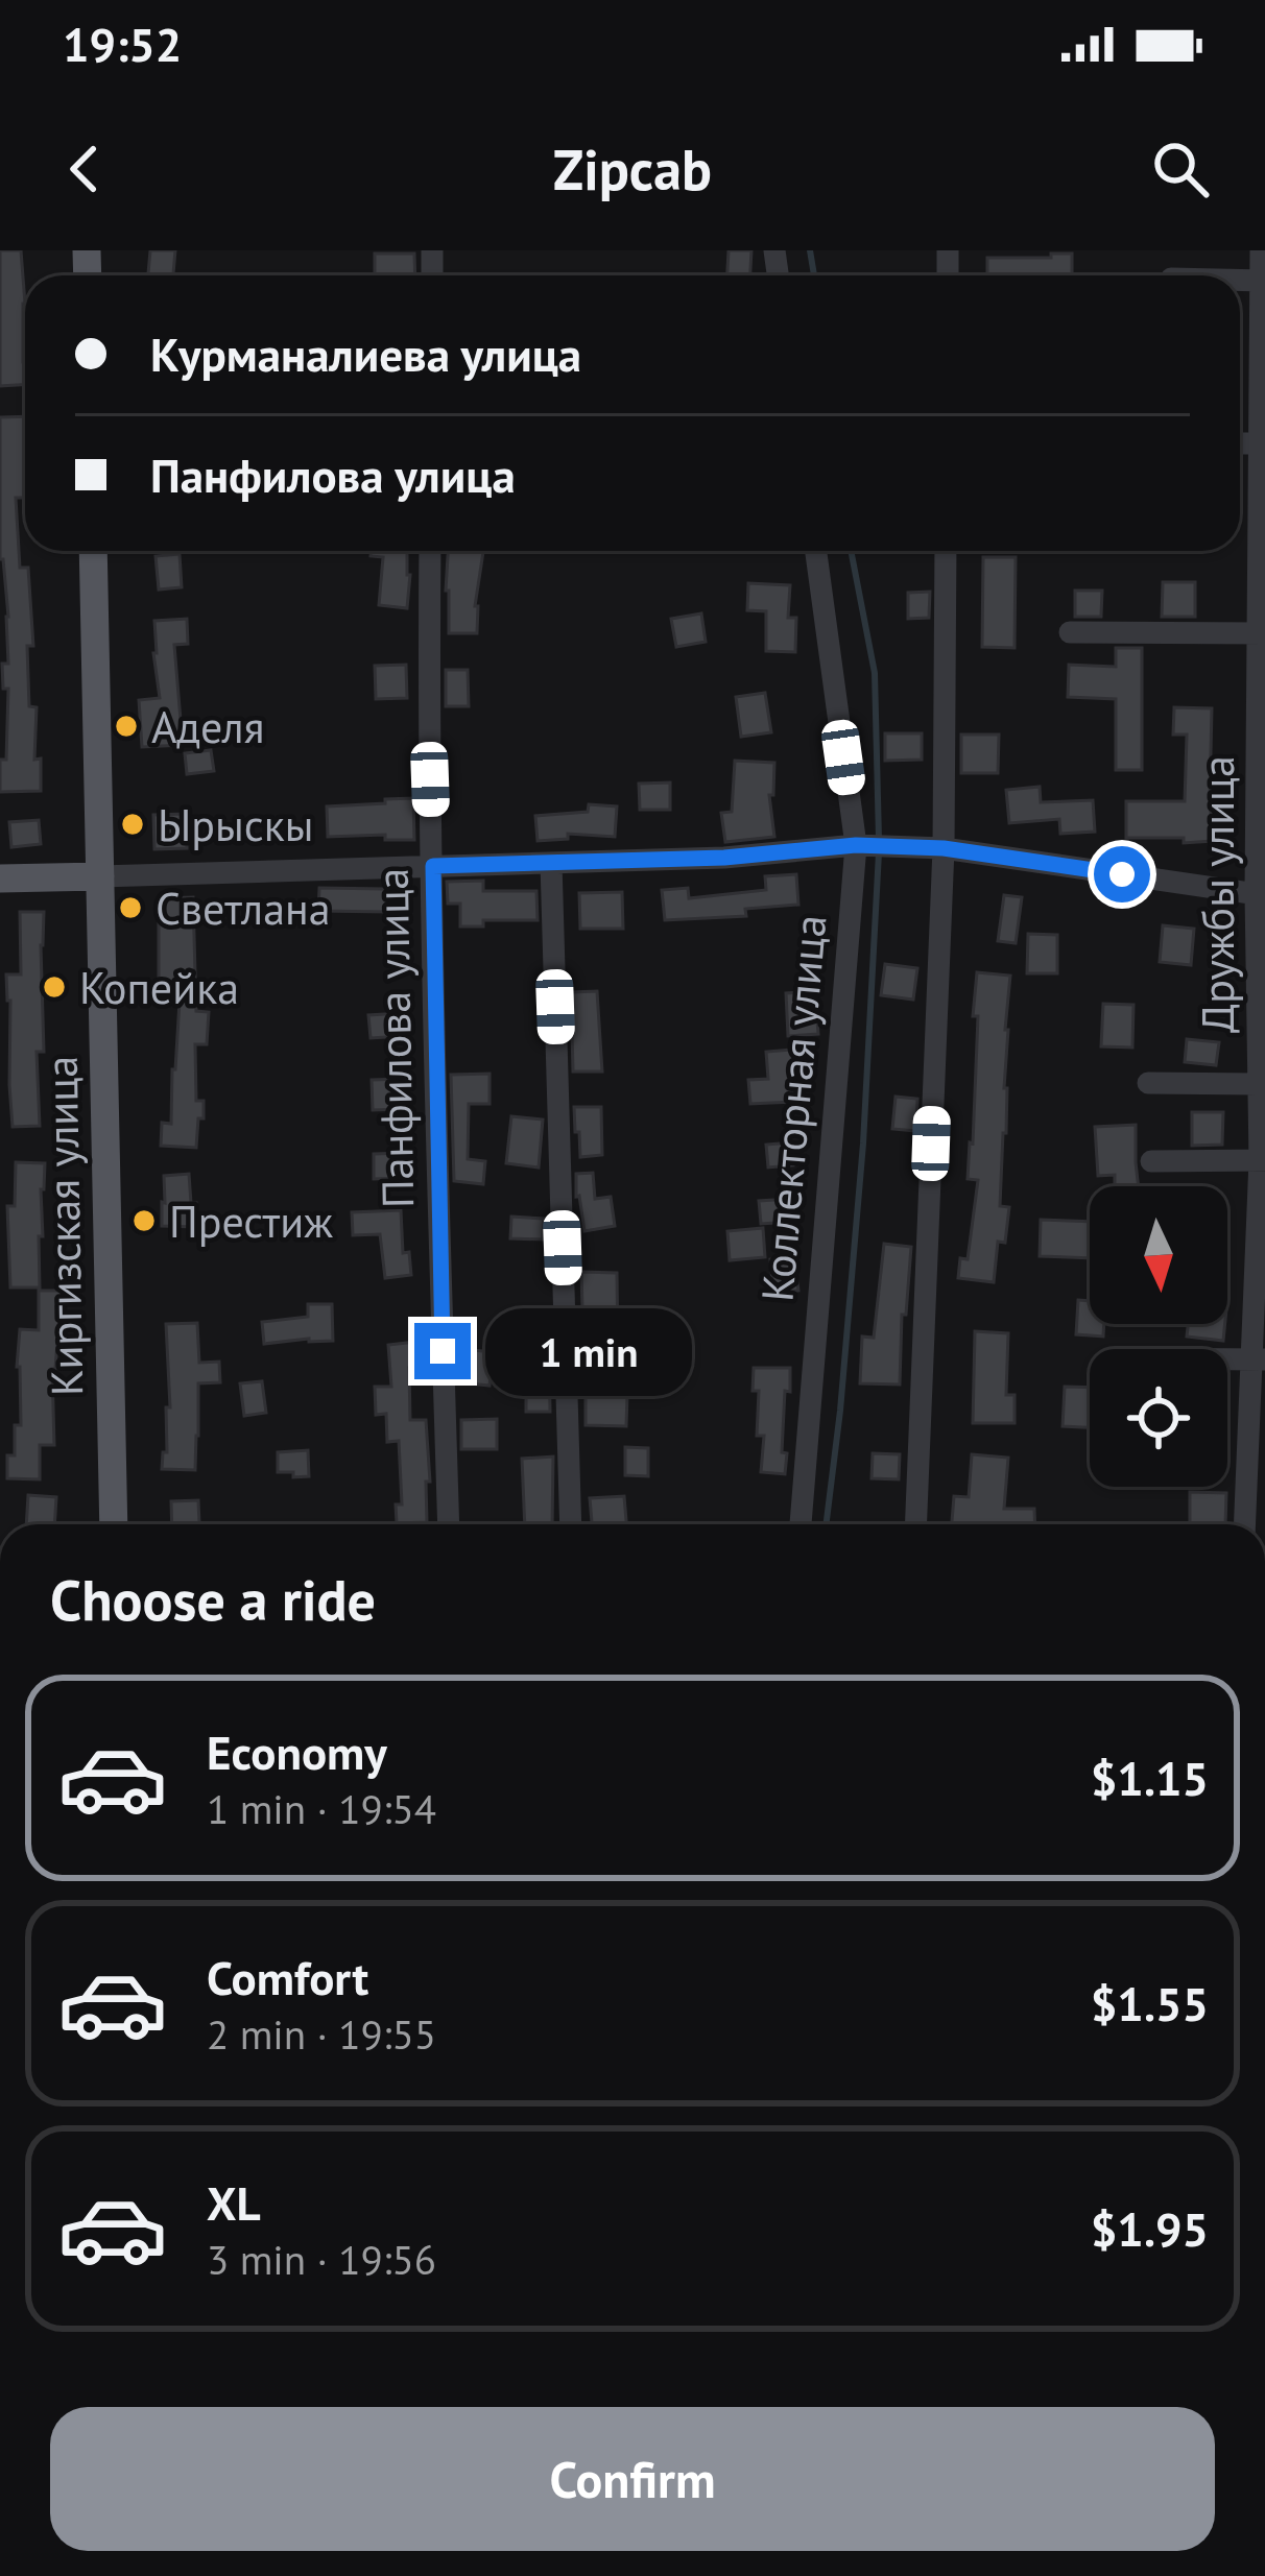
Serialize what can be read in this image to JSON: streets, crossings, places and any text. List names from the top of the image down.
{
  "streets": {
    "main road": ["Киргизская улица"],
    "street": ["Дружбы улица", "Панфилова улица", "Коллекторная улица"]
  },
  "places": [
    "Аделя",
    "Ырыскы",
    "Светлана",
    "Копейка",
    "Престиж"
  ],
  "north": "bottom",
  "page": {
    "status": "19:52",
    "header": "Zipcab",
    "banner": ["Курманалиева улица", "Панфилова улица"],
    "bubble": "1 min",
    "heading": "Choose a ride",
    "list": [
      {
        "name": "Economy",
        "note": "1 min · 19:54",
        "value": "$1.15"
      },
      {
        "name": "Comfort",
        "note": "2 min · 19:55",
        "value": "$1.55"
      },
      {
        "name": "XL",
        "note": "3 min · 19:56",
        "value": "$1.95"
      }
    ],
    "buttons": "Confirm"
  }
}
